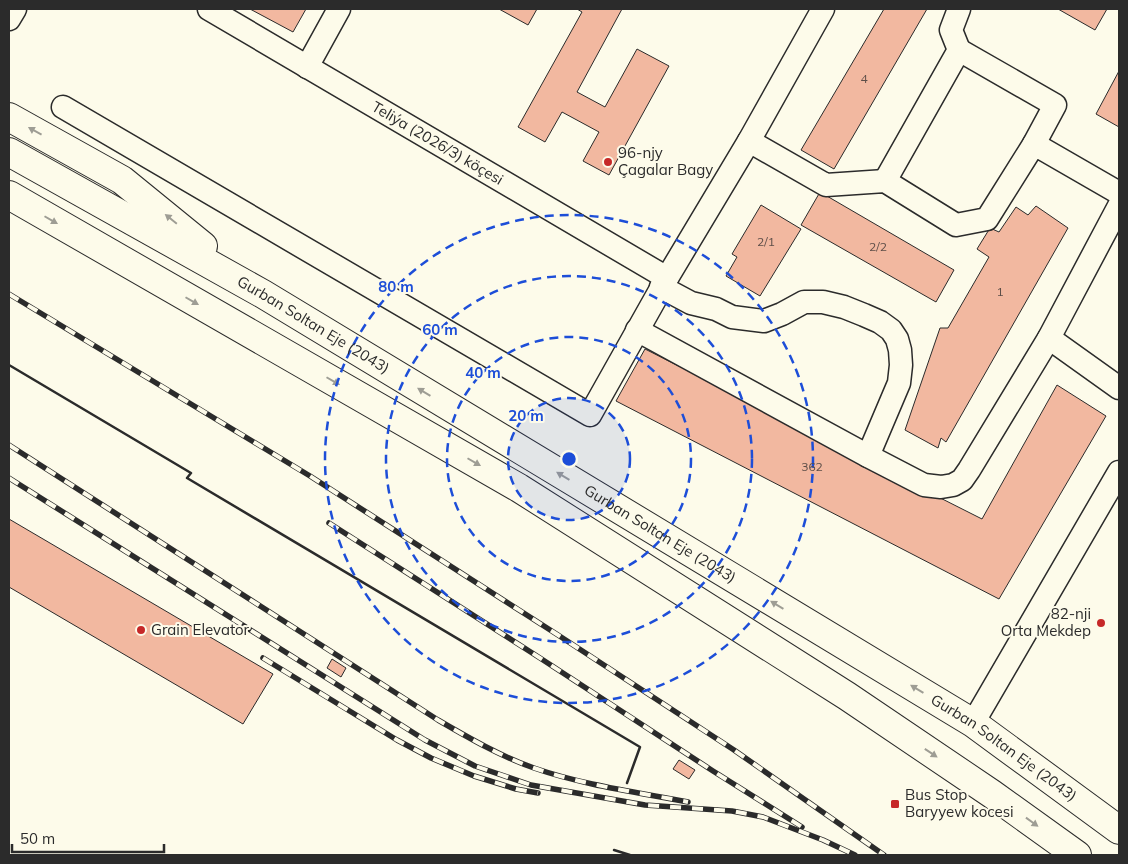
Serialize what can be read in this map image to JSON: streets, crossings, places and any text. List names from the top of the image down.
{
  "streets": {
    "highway": ["Gurban Soltan Eje (2043)"],
    "street": ["Teliýa (2026/3) köçesi"]
  },
  "places": {
    "other": ["96-njy Çagalar Bagy", "82-nji Orta Mekdep", "Grain Elevator"],
    "transit": ["Bus Stop Baryyew kocesi"]
  },
  "house_numbers": [
    "4",
    "2/1",
    "2/2",
    "1",
    "362"
  ],
  "scale_bar": "50 m",
  "rings": [
    "80 m",
    "60 m",
    "40 m",
    "20 m"
  ]
}
